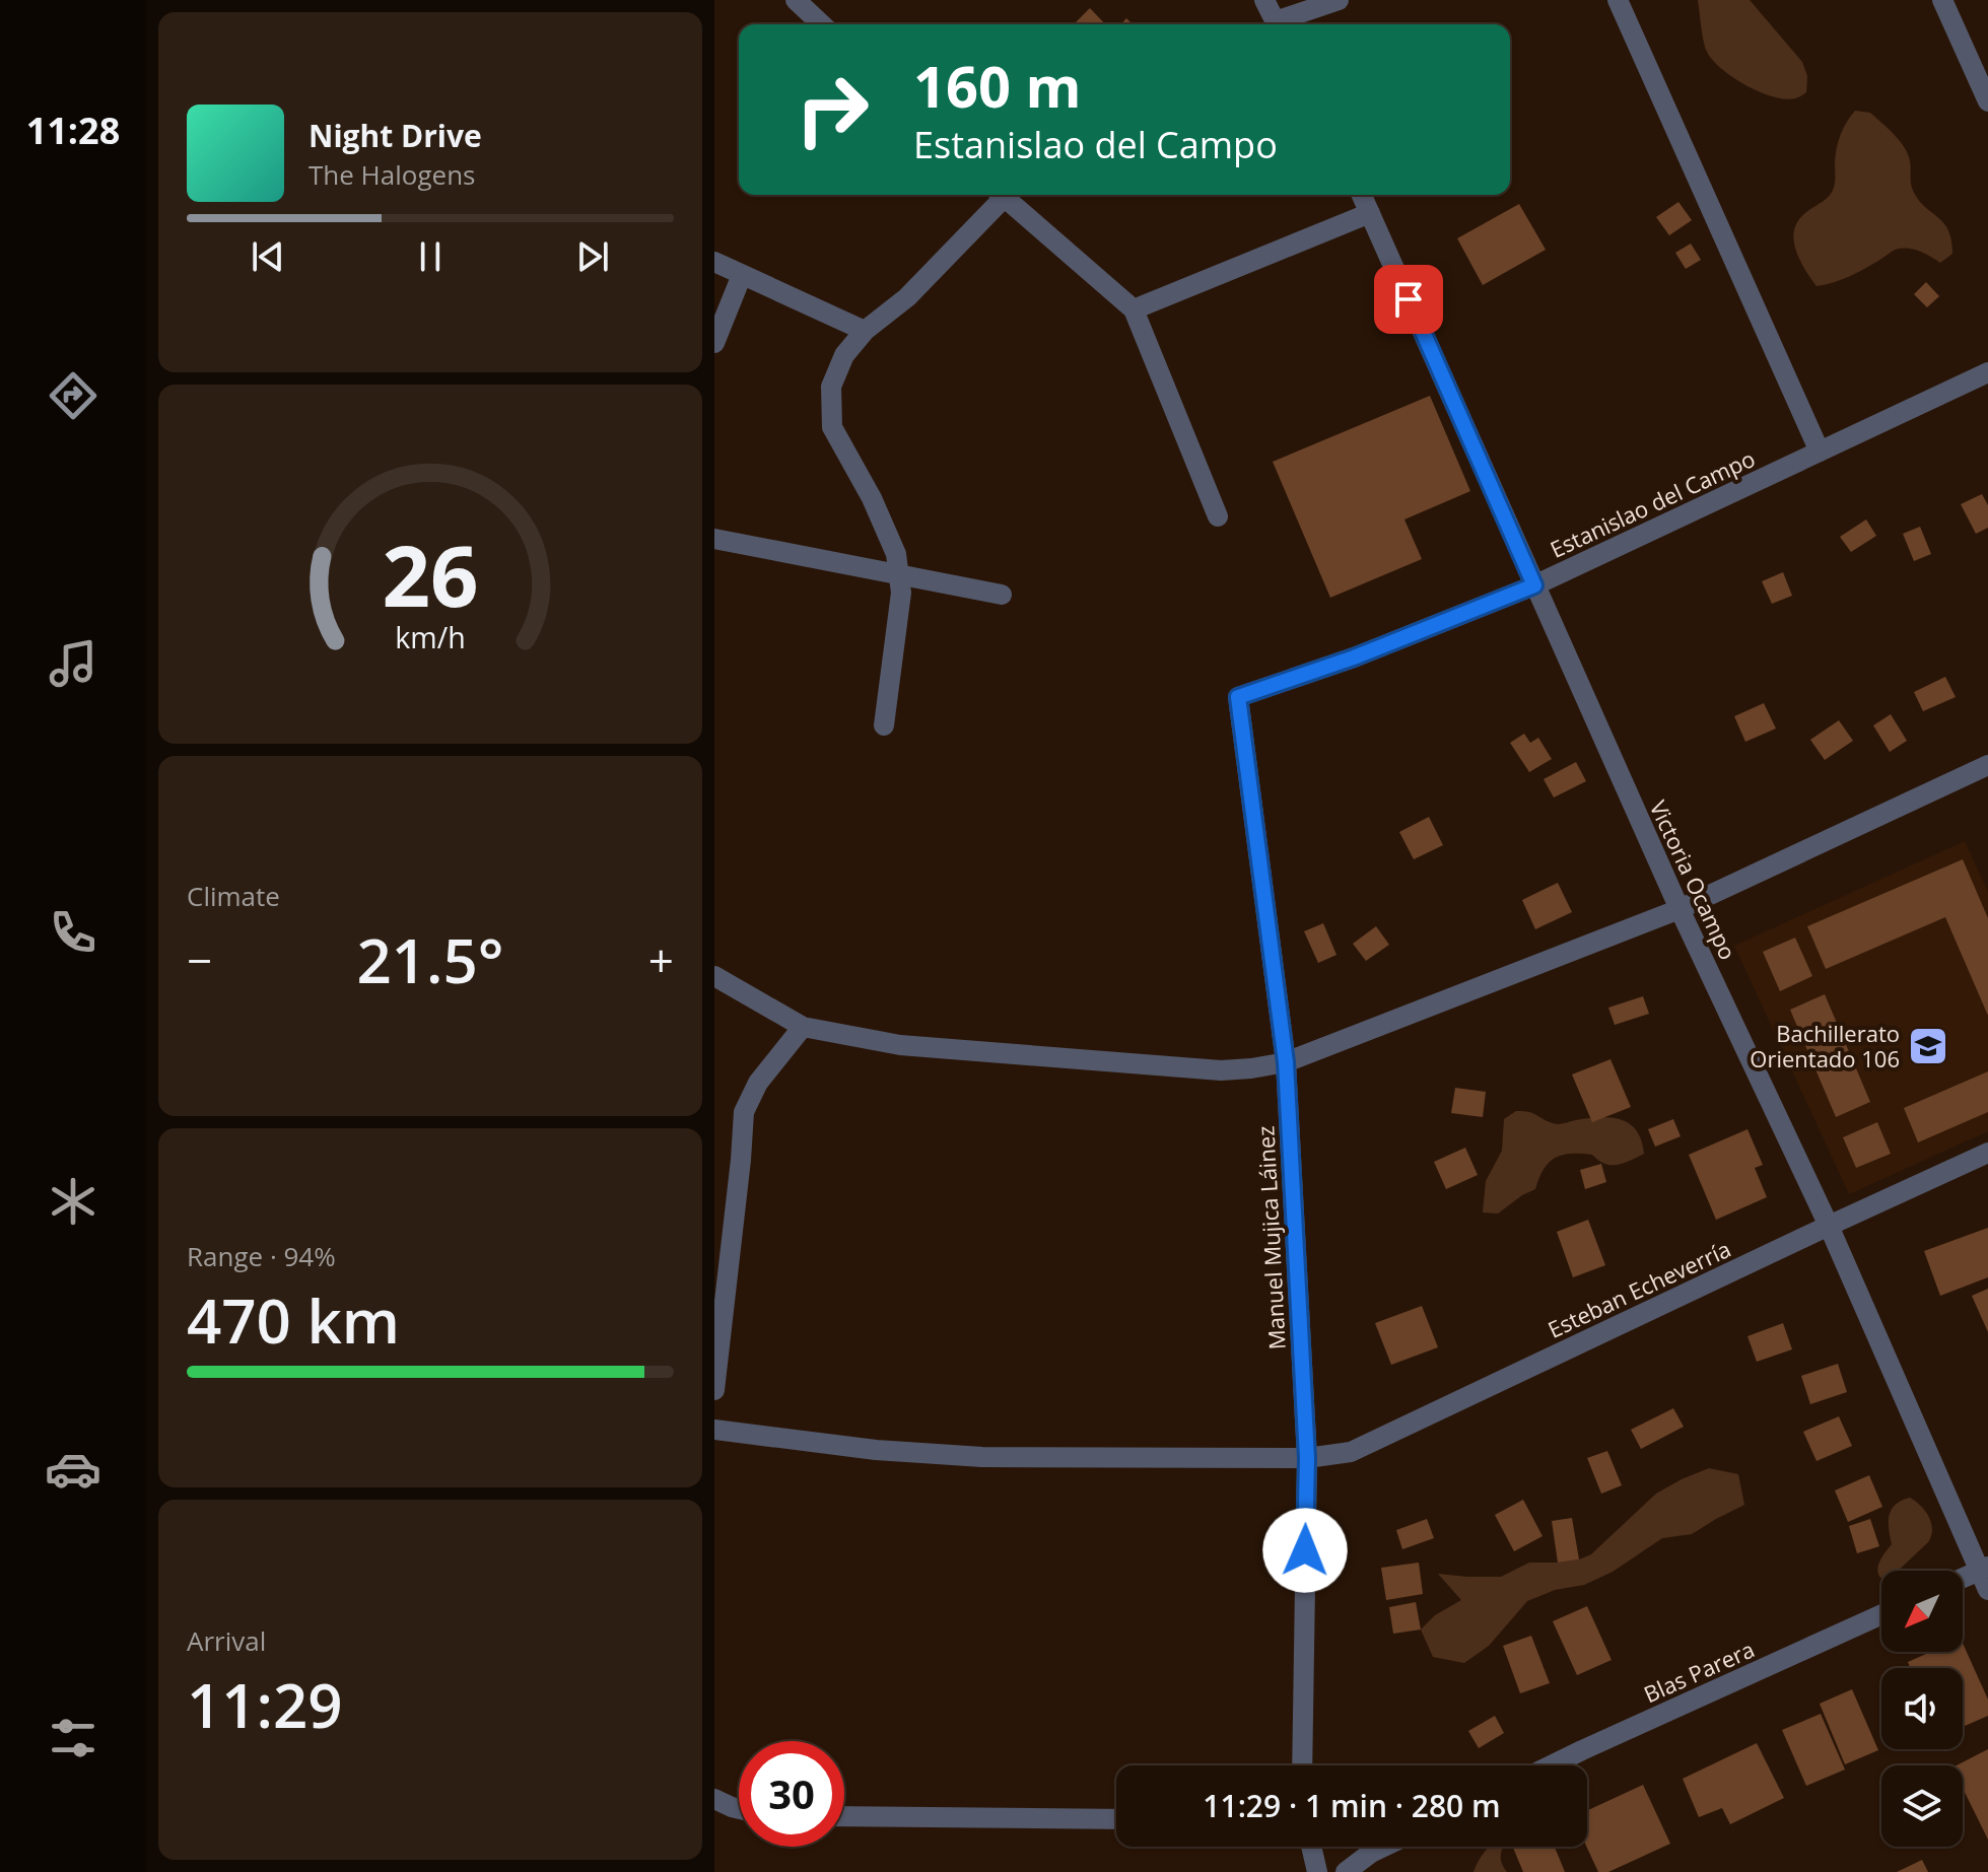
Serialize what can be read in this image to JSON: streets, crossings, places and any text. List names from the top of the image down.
{
  "streets": {
    "street": [
      "Estanislao del Campo",
      "Victoria Ocampo",
      "Manuel Mujica Láinez",
      "Esteban Echeverría",
      "Blas Parera"
    ]
  },
  "crossings": [
    ["Estanislao del Campo", "Victoria Ocampo"],
    ["Estanislao del Campo", "Manuel Mujica Láinez"],
    ["Victoria Ocampo", "Esteban Echeverría"],
    ["Manuel Mujica Láinez", "Esteban Echeverría"]
  ],
  "places": {
    "school or university": ["Bachillerato Orientado 106"]
  },
  "north": "bottom left",
  "page": {
    "tabs": "11:28",
    "turn": ["160 m", "Estanislao del Campo"],
    "song": ["Night Drive", "The Halogens"],
    "tile": [
      "Climate",
      ["Range · 94%", "470 km"],
      ["Arrival", "11:29"]
    ],
    "heat": ["−", "21.5°", "+"],
    "limit": "30",
    "trip": "11:29 · 1 min · 280 m",
    "gauge": ["26", "km/h"]
  }
}
